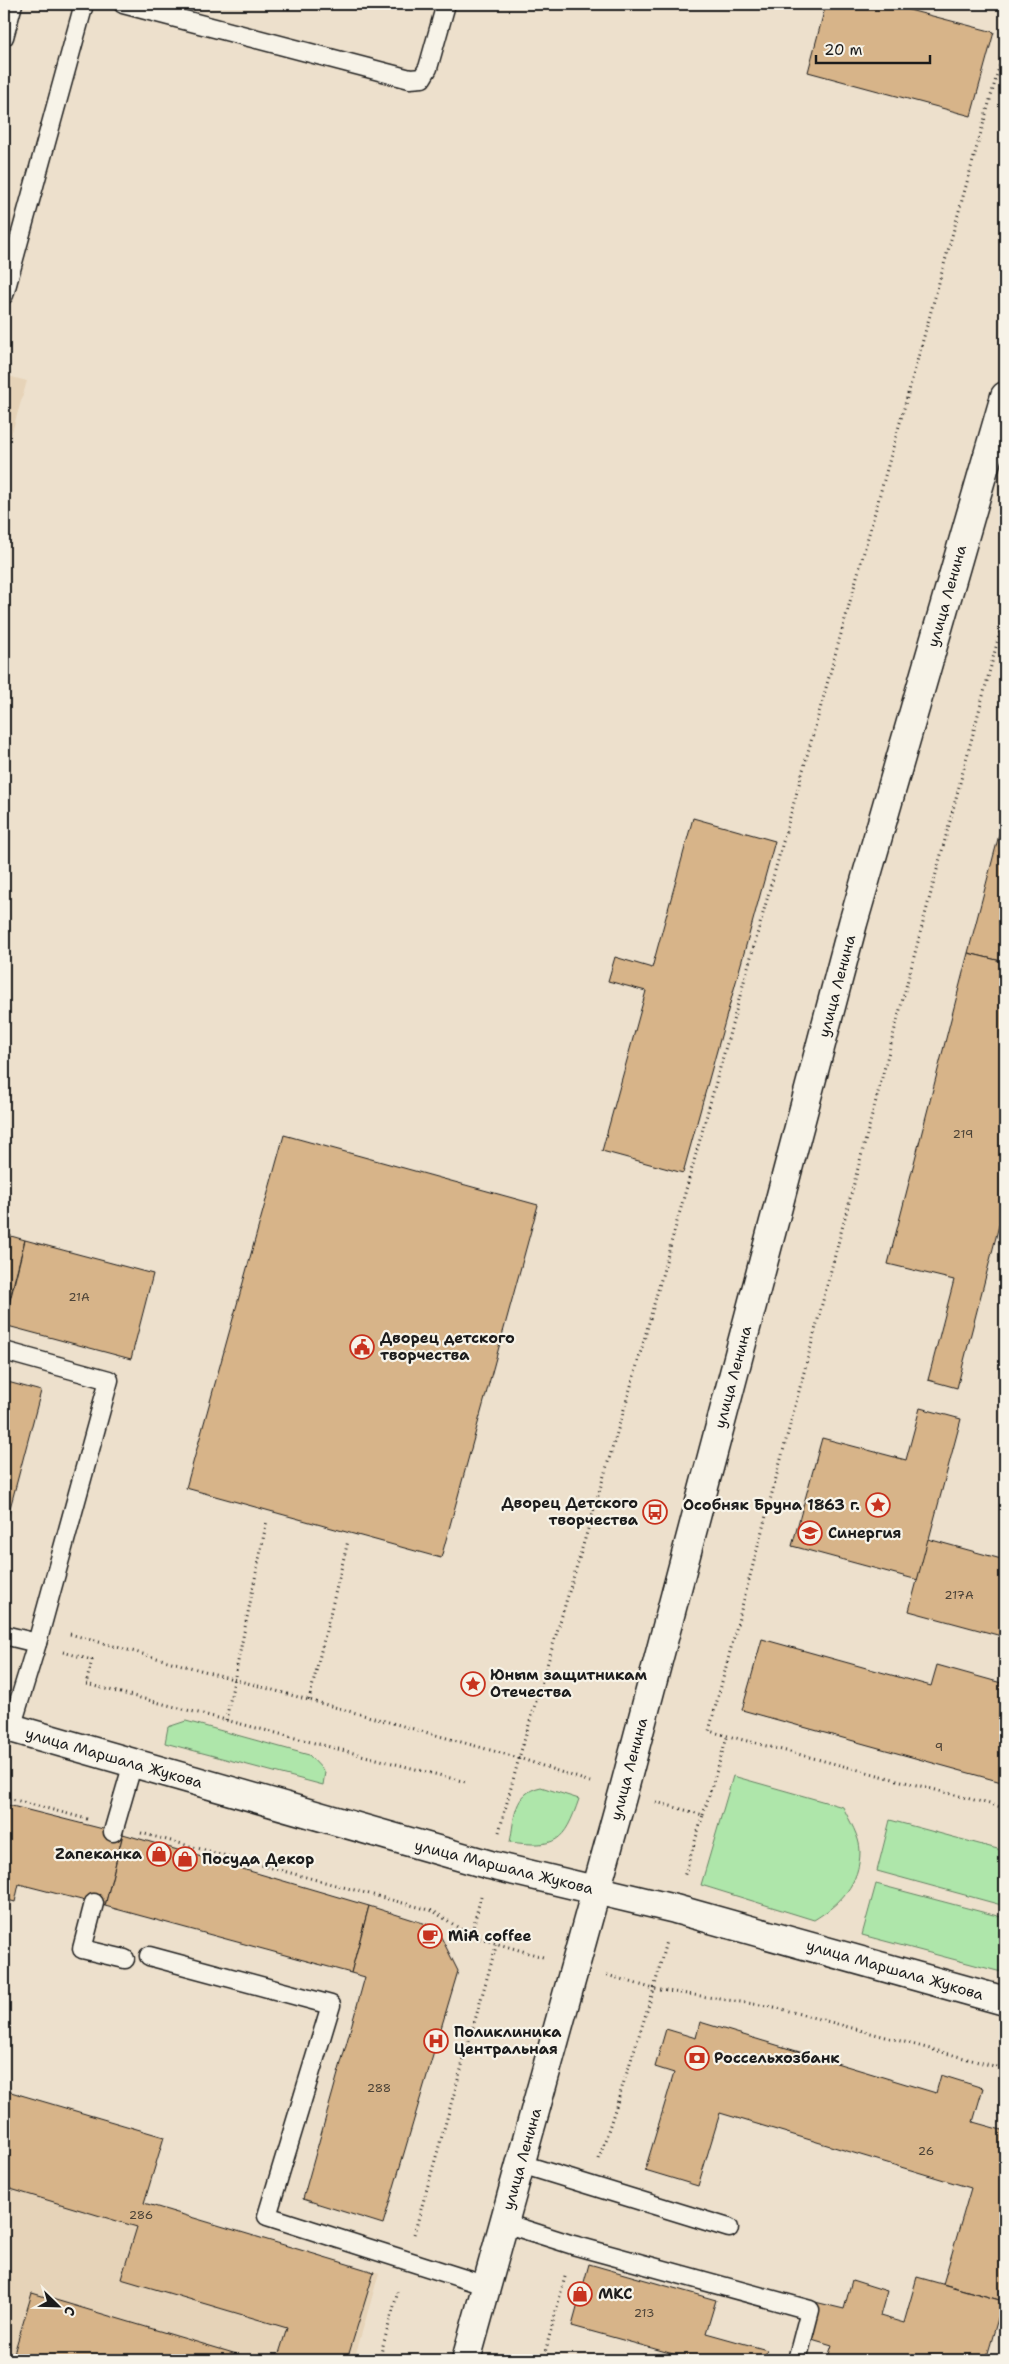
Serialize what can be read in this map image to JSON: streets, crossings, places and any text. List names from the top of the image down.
{
  "streets": {
    "main road": ["улица Ленина", "улица Маршала Жукова"]
  },
  "crossings": [
    ["улица Ленина", "улица Маршала Жукова"]
  ],
  "places": {
    "public building": ["Дворец детского творчества"],
    "place": ["Особняк Бруна 1863 г.", "Юным защитникам Отечества"],
    "bus stop": ["Дворец Детского творчества"],
    "school or university": ["Синергия"],
    "shop": ["Zапеканка", "Посуда Декор", "МКС"],
    "cafe": ["MiA coffee"],
    "hospital": ["Поликлиника Центральная"],
    "bank": ["Россельхозбанк"]
  },
  "house_numbers": [
    "219",
    "21А",
    "217А",
    "9",
    "288",
    "26",
    "286",
    "213"
  ],
  "scale_bar": "20 m",
  "north": "bottom right"
}
